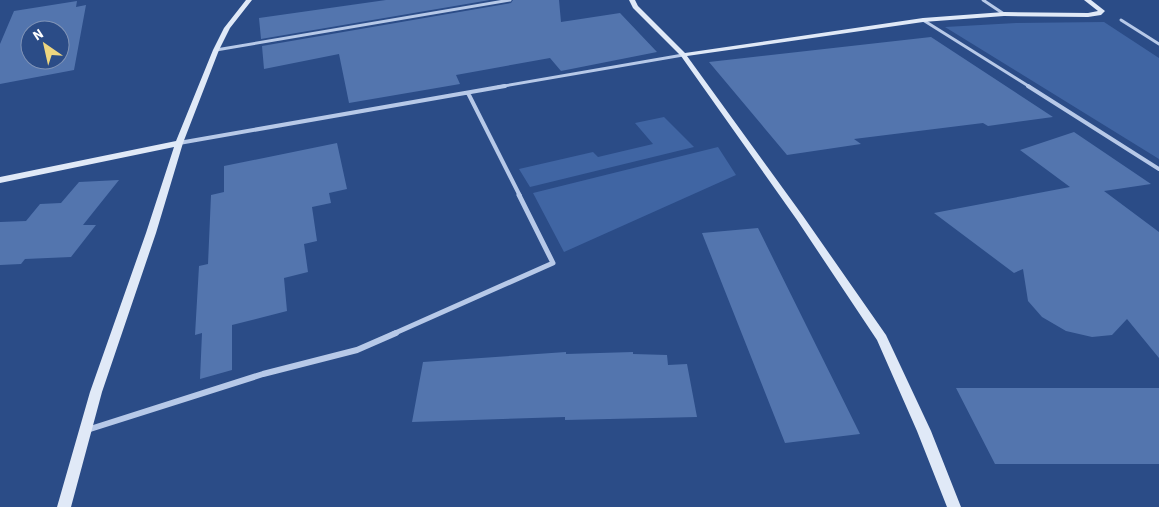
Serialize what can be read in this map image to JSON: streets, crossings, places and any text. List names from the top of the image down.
{
  "north": "top left"
}
